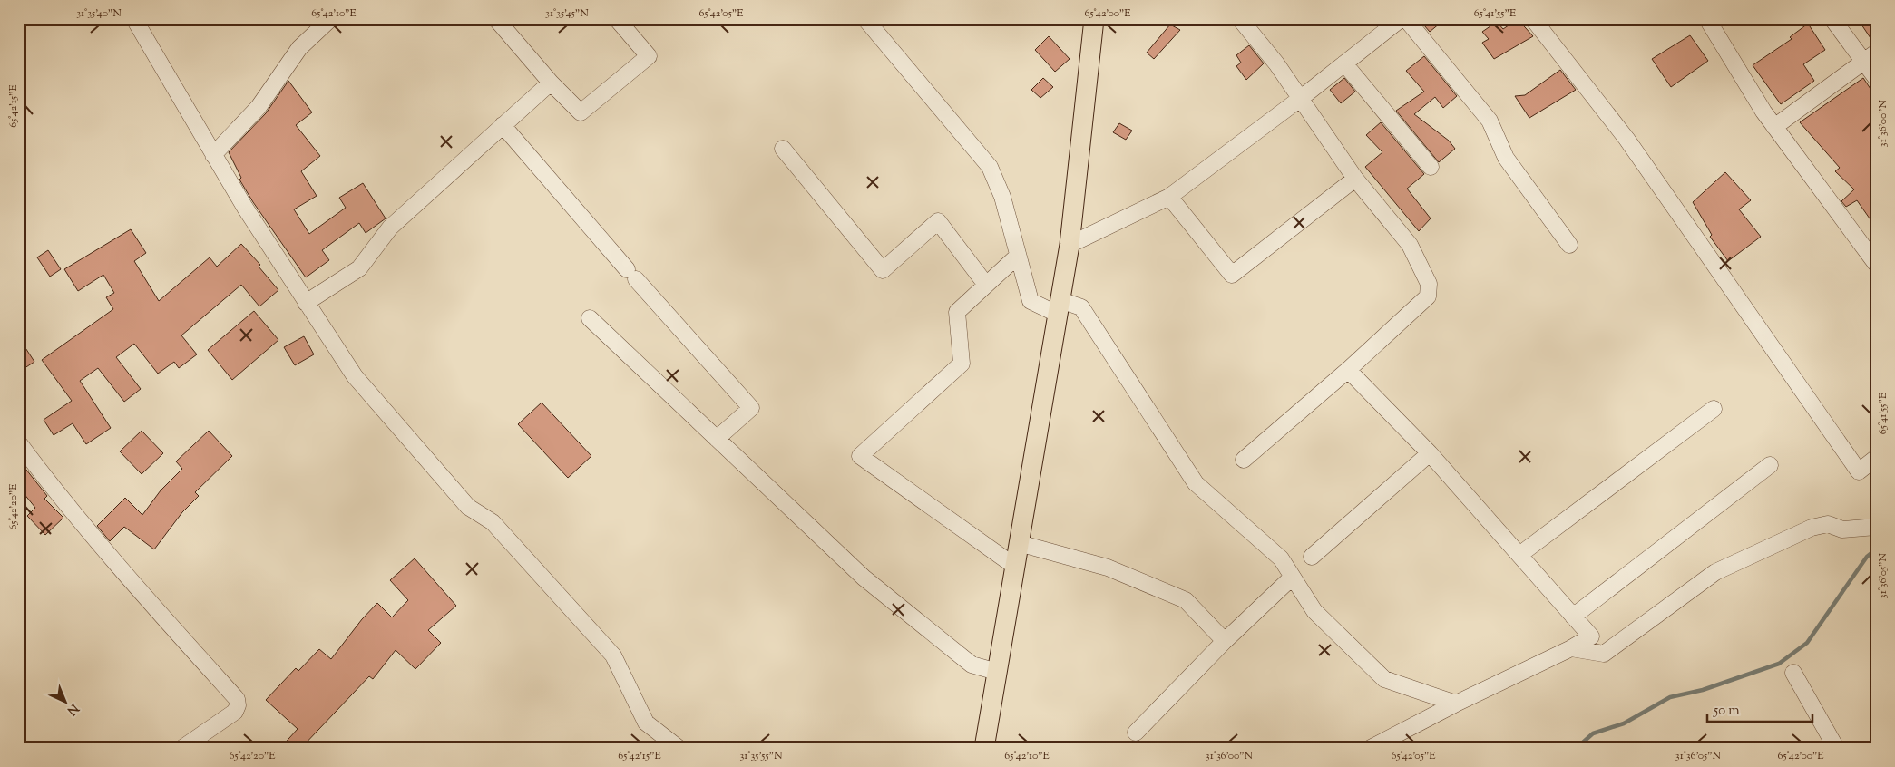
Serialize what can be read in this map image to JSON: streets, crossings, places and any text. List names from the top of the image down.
{
  "scale_bar": "50 m",
  "north": "bottom right",
  "coordinates": [
    "31°35'40\"N",
    "65°42'10\"E",
    "31°35'45\"N",
    "65°42'05\"E",
    "65°42'00\"E",
    "65°41'55\"E",
    "65°42'15\"E",
    "31°36'00\"N",
    "65°42'20\"E",
    "31°36'05\"N",
    "31°35'55\"N"
  ]
}
